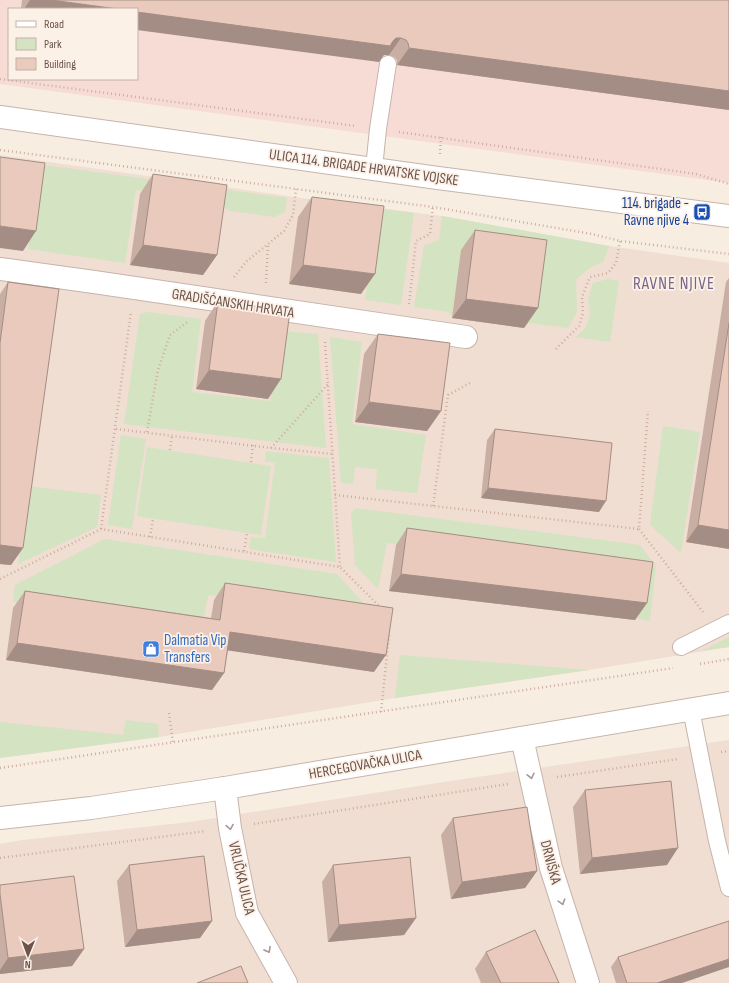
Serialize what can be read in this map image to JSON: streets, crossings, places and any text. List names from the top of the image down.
{
  "streets": {
    "street": [
      "ULICA 114. BRIGADE HRVATSKE VOJSKE",
      "GRADIŠĆANSKIH HRVATA",
      "HERCEGOVAČKA ULICA",
      "DRNIŠKA",
      "VRLIČKA ULICA"
    ]
  },
  "crossings": [
    ["HERCEGOVAČKA ULICA", "DRNIŠKA"],
    ["HERCEGOVAČKA ULICA", "VRLIČKA ULICA"]
  ],
  "one_way": ["DRNIŠKA", "VRLIČKA ULICA"],
  "districts": ["RAVNE NJIVE"],
  "places": {
    "bus stop": ["114. brigade - Ravne njive 4"],
    "shop": ["Dalmatia Vip Transfers"]
  },
  "legend": ["Road", "Park", "Building"],
  "north": "bottom"
}
